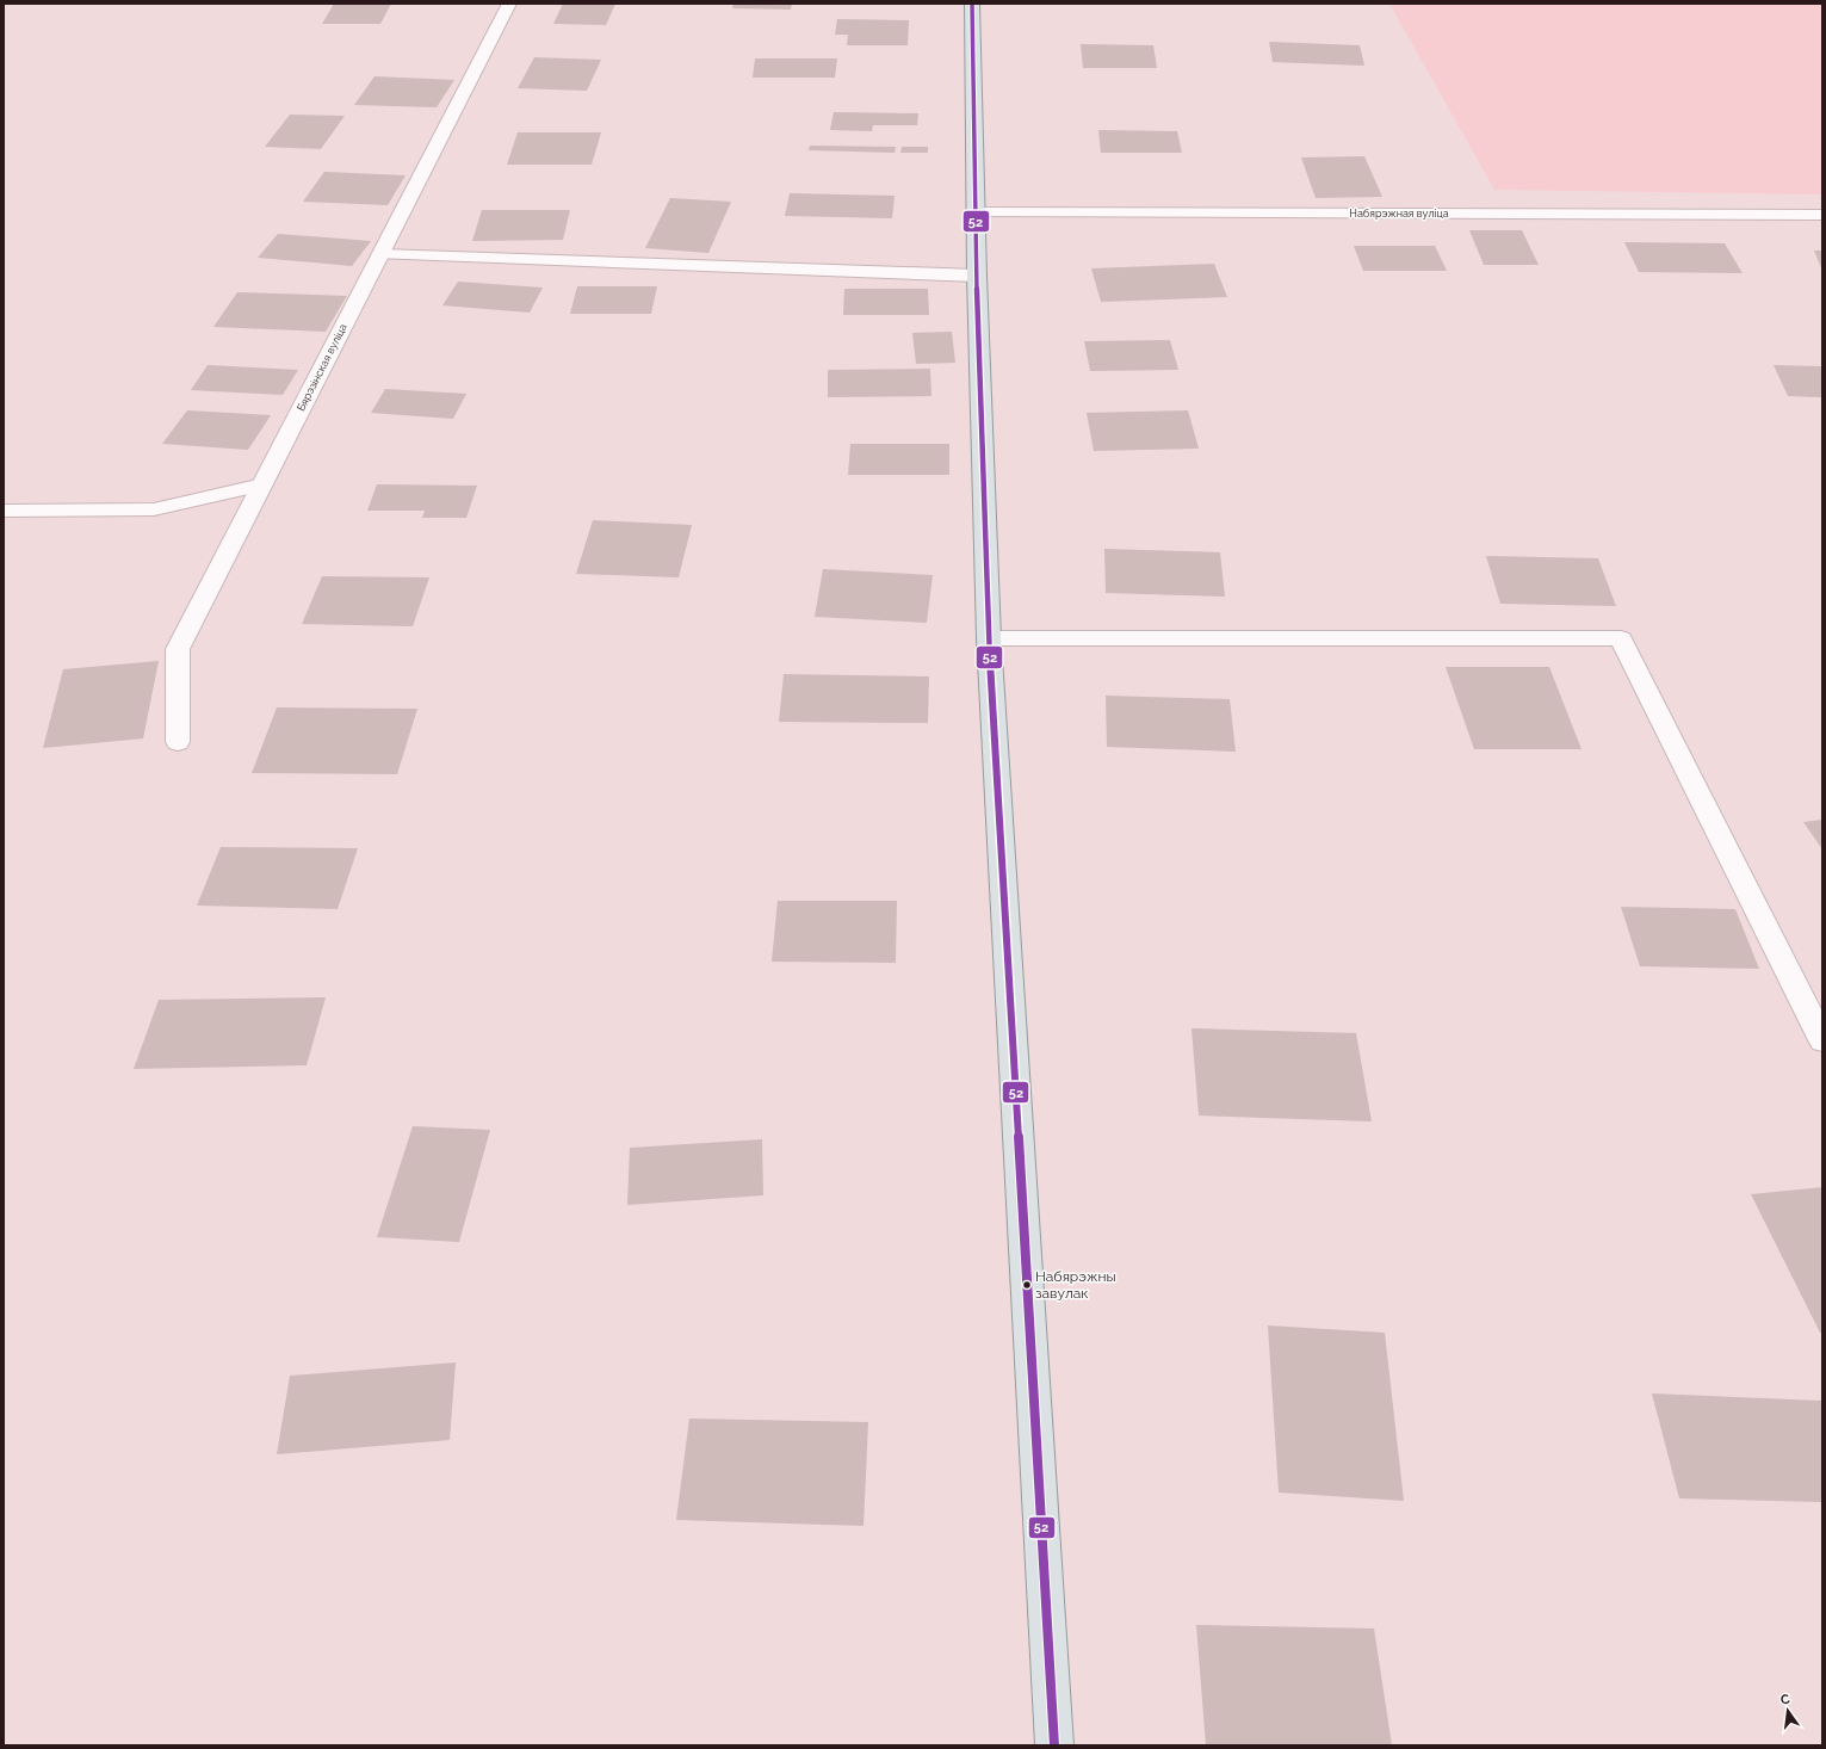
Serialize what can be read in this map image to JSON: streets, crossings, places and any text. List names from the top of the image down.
{
  "streets": {
    "street": ["Набярэжная вуліца", "Бярэзінская вуліца"]
  },
  "places": ["Набярэжны завулак"],
  "lines": ["transit line 52"],
  "north": "top"
}
